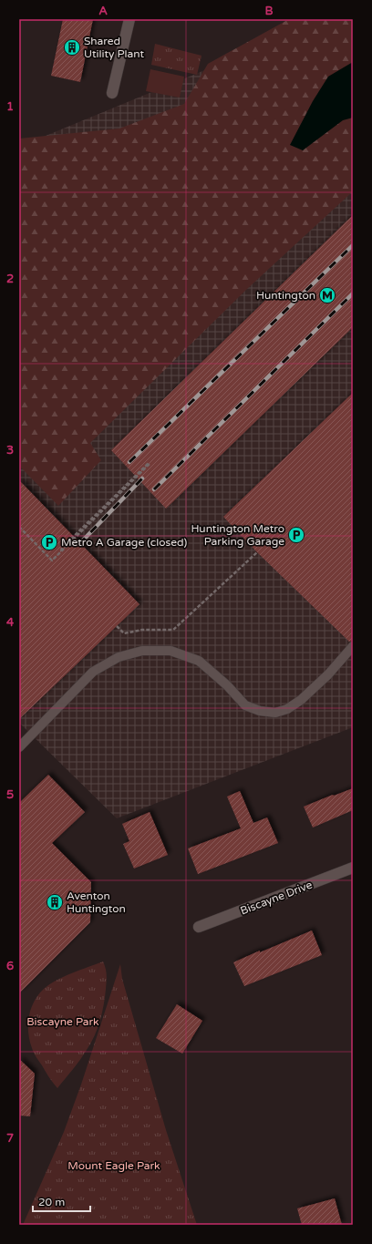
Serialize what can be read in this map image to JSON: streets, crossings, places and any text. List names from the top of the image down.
{
  "streets": {
    "street": ["Biscayne Drive"]
  },
  "parks": ["Biscayne Park", "Mount Eagle Park"],
  "places": {
    "building": ["Shared Utility Plant", "Aventon Huntington"],
    "metro station": ["Huntington"],
    "parking": ["Huntington Metro Parking Garage", "Metro A Garage (closed)"]
  },
  "scale_bar": "20 m",
  "grid": {
    "columns": ["A", "B"],
    "rows": [
      "1",
      "2",
      "3",
      "4",
      "5",
      "6",
      "7"
    ]
  }
}
